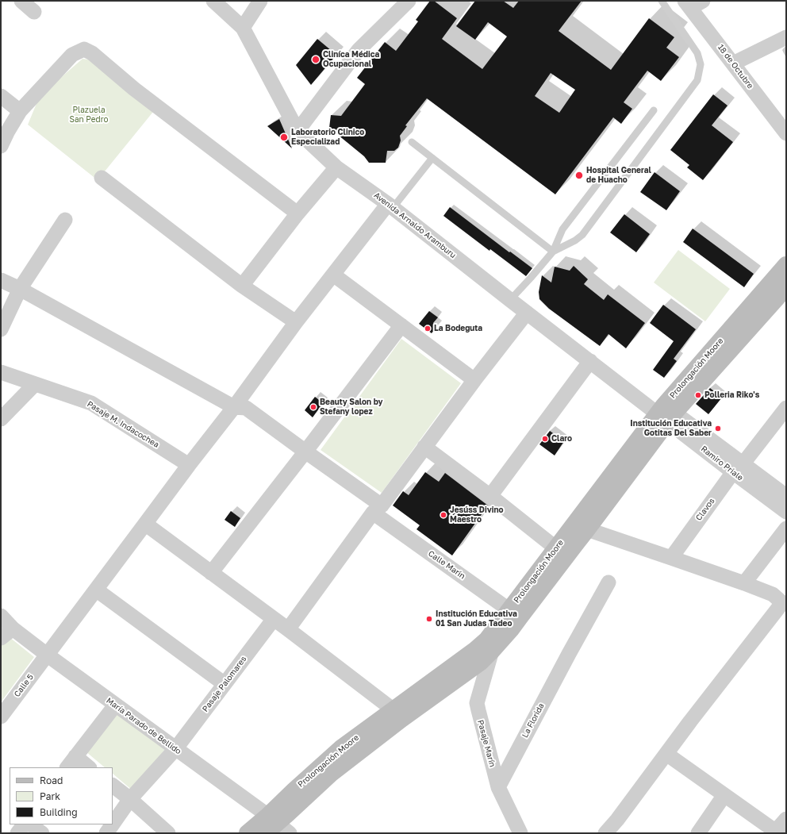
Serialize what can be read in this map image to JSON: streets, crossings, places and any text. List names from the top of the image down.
{
  "streets": {
    "street": [
      "18 de Octubre",
      "Avenida Arnaldo Aramburu",
      "Prolongación Moore",
      "Pasaje M. Indacochea",
      "Ramiro Priale",
      "Clavos",
      "Calle Marin",
      "Pasaje Palomares",
      "Calle 5",
      "La Florida",
      "María Parado de Bellido",
      "Pasaje Marín"
    ]
  },
  "crossings": [
    ["Avenida Arnaldo Aramburu", "Prolongación Moore"],
    ["Avenida Arnaldo Aramburu", "Ramiro Priale"],
    ["Avenida Arnaldo Aramburu", "Calle 5"],
    ["Prolongación Moore", "Ramiro Priale"],
    ["Prolongación Moore", "Calle Marin"],
    ["Prolongación Moore", "María Parado de Bellido"],
    ["Prolongación Moore", "Pasaje Marín"],
    ["Pasaje M. Indacochea", "Calle 5"],
    ["Ramiro Priale", "Clavos"],
    ["Calle Marin", "Calle 5"],
    ["Pasaje Palomares", "María Parado de Bellido"],
    ["Calle 5", "María Parado de Bellido"],
    ["La Florida", "Pasaje Marín"]
  ],
  "parks": ["Plazuela San Pedro"],
  "places": [
    "Cliníca Médica Ocupacional",
    "Laboratorio Clinico Especializad",
    "Hospital General de Huacho",
    "La Bodeguta",
    "Polleria Riko's",
    "Beauty Salon by Stefany lopez",
    "Institución Educativa Gotitas Del Saber",
    "Claro",
    "Jesúss Divino Maestro",
    "Institución Educativa 01 San Judas Tadeo"
  ],
  "legend": ["Road", "Park", "Building"]
}
